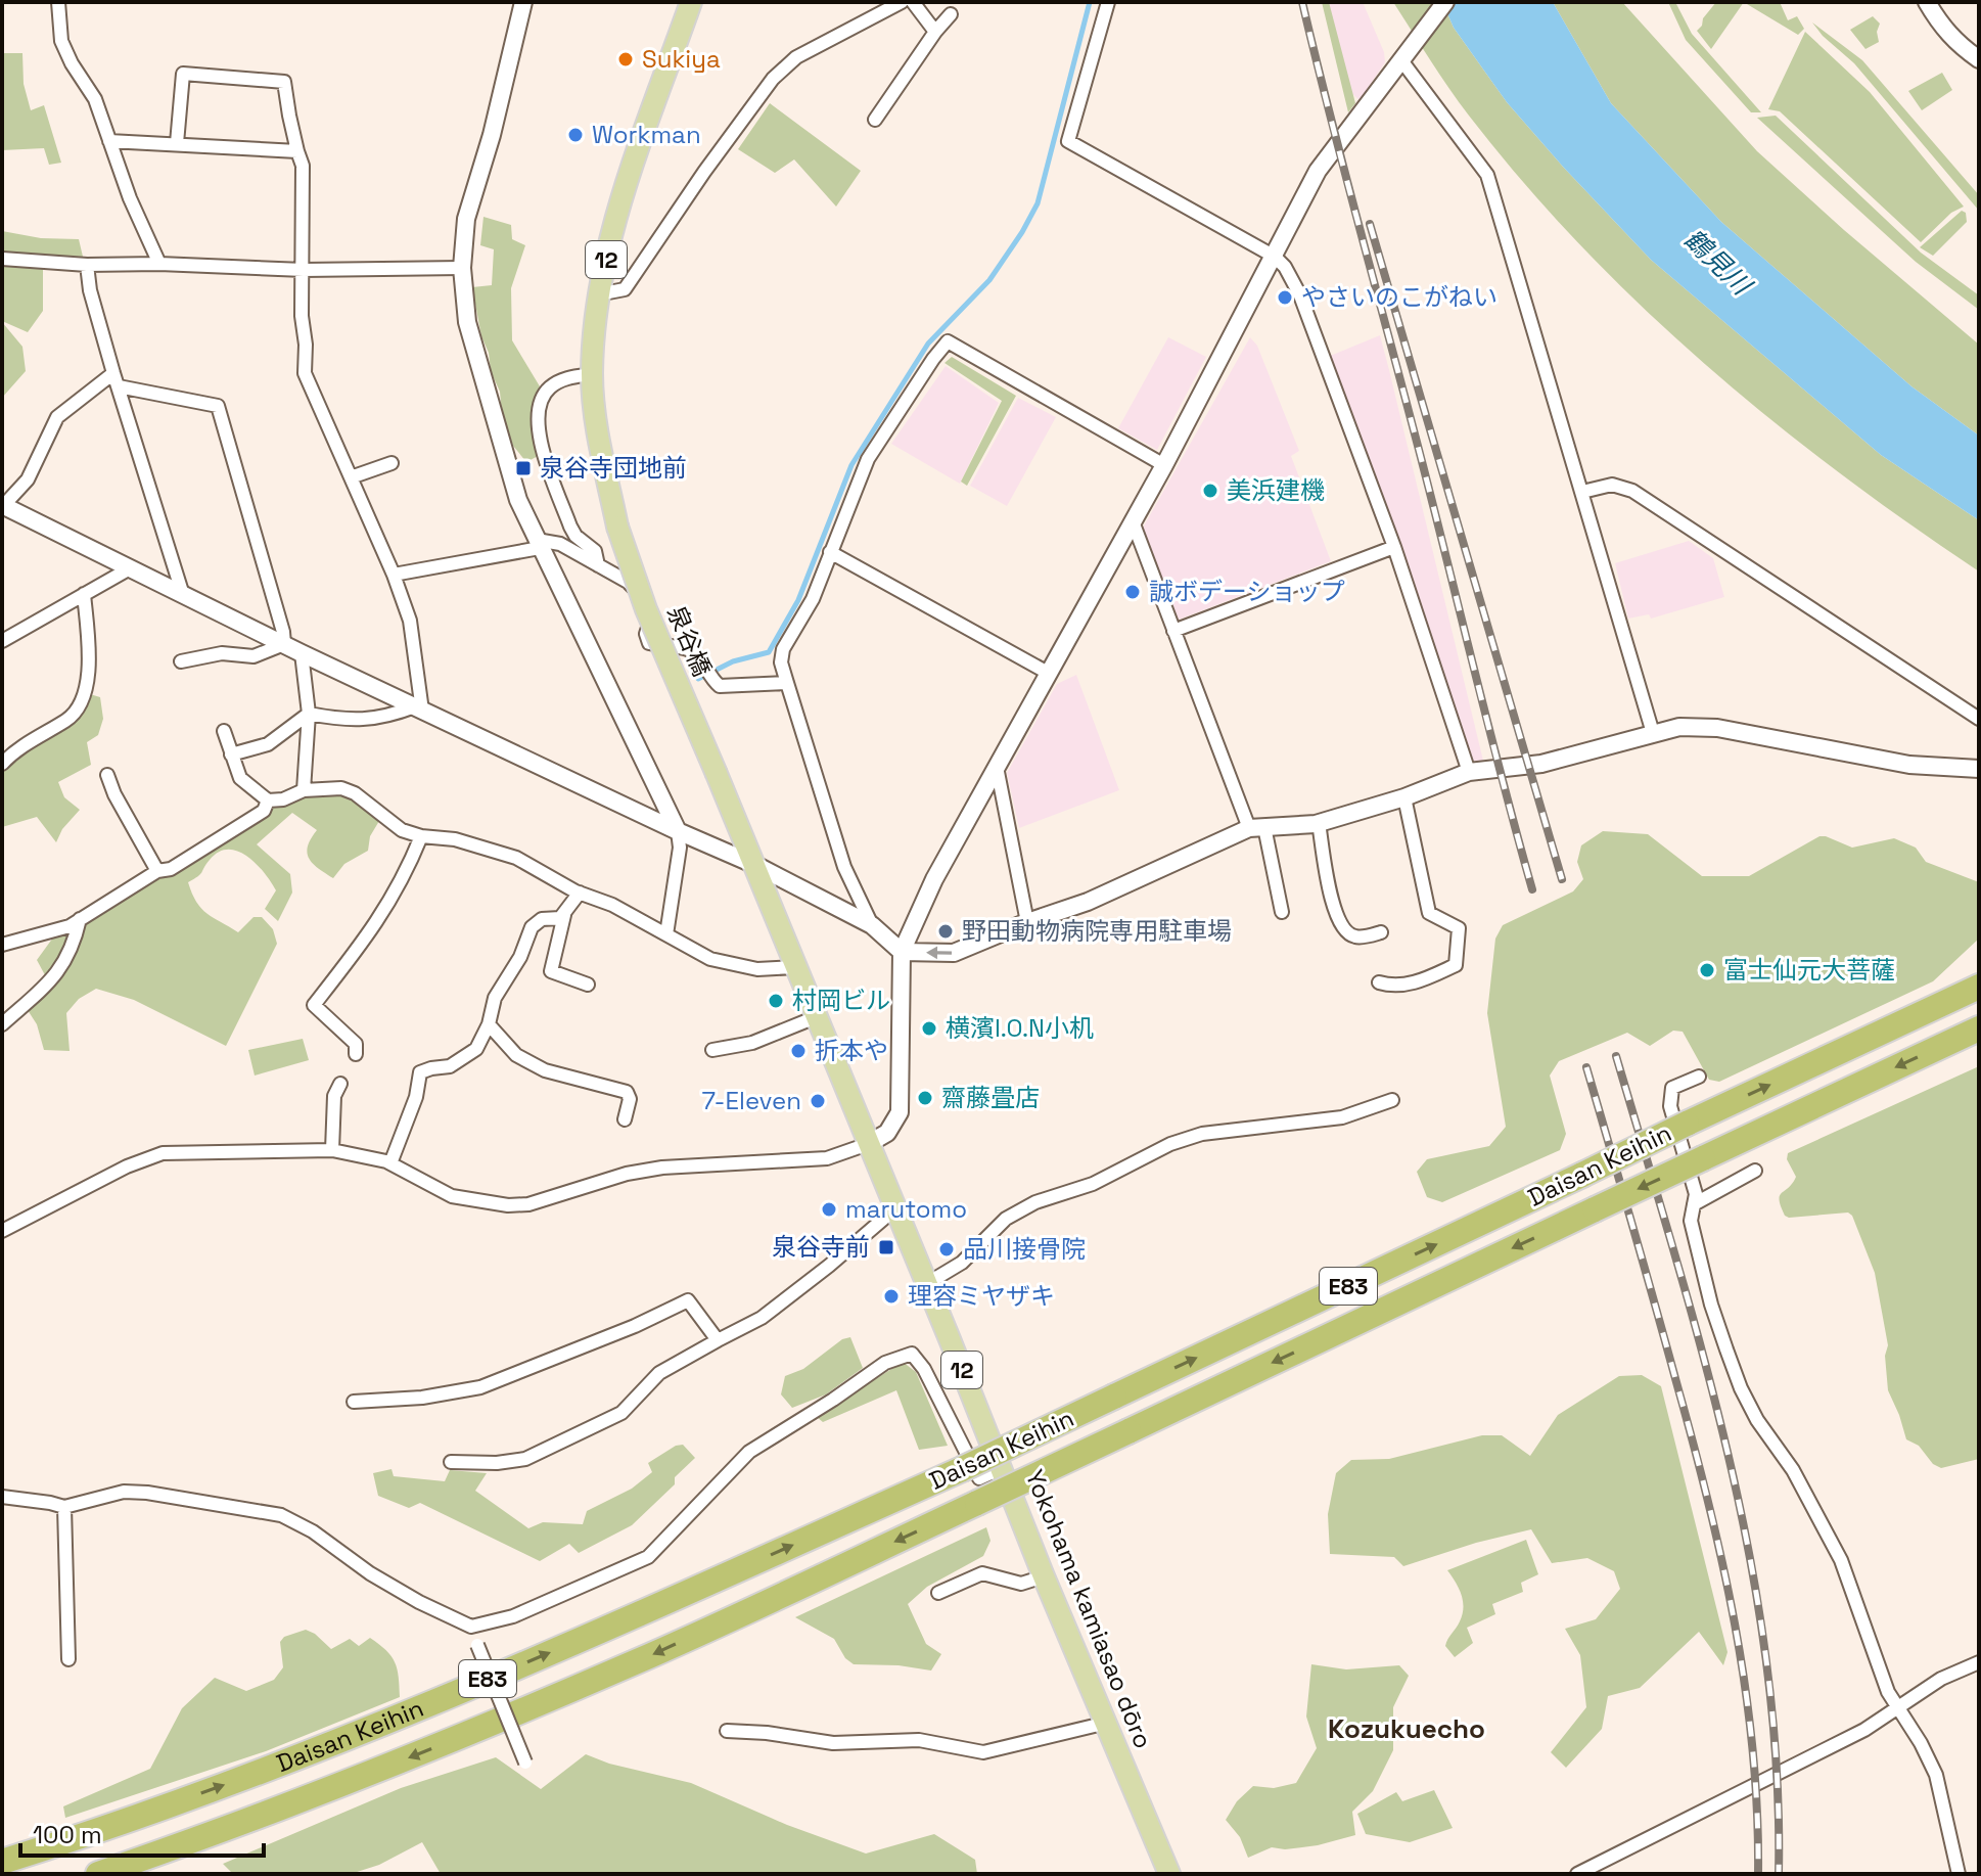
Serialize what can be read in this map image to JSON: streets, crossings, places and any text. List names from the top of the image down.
{
  "streets": {
    "highway": ["Daisan Keihin", "E83"],
    "main road": ["12", "泉谷橋", "Yokohama kamiasao dōro"]
  },
  "crossings": [
    ["12", "泉谷橋"],
    ["泉谷橋", "Yokohama kamiasao dōro"]
  ],
  "districts": ["Kozukuecho"],
  "water": ["鶴見川"],
  "places": {
    "other": [
      "Sukiya",
      "Workman",
      "やさいのこがねい",
      "美浜建機",
      "誠ボデーショップ",
      "野田動物病院専用駐車場",
      "富士仙元大菩薩",
      "村岡ビル",
      "横濱I.O.N小机",
      "折本や",
      "齋藤畳店",
      "7-Eleven",
      "marutomo",
      "品川接骨院",
      "理容ミヤザキ"
    ],
    "transit": ["泉谷寺団地前", "泉谷寺前"]
  },
  "scale_bar": "100 m"
}
